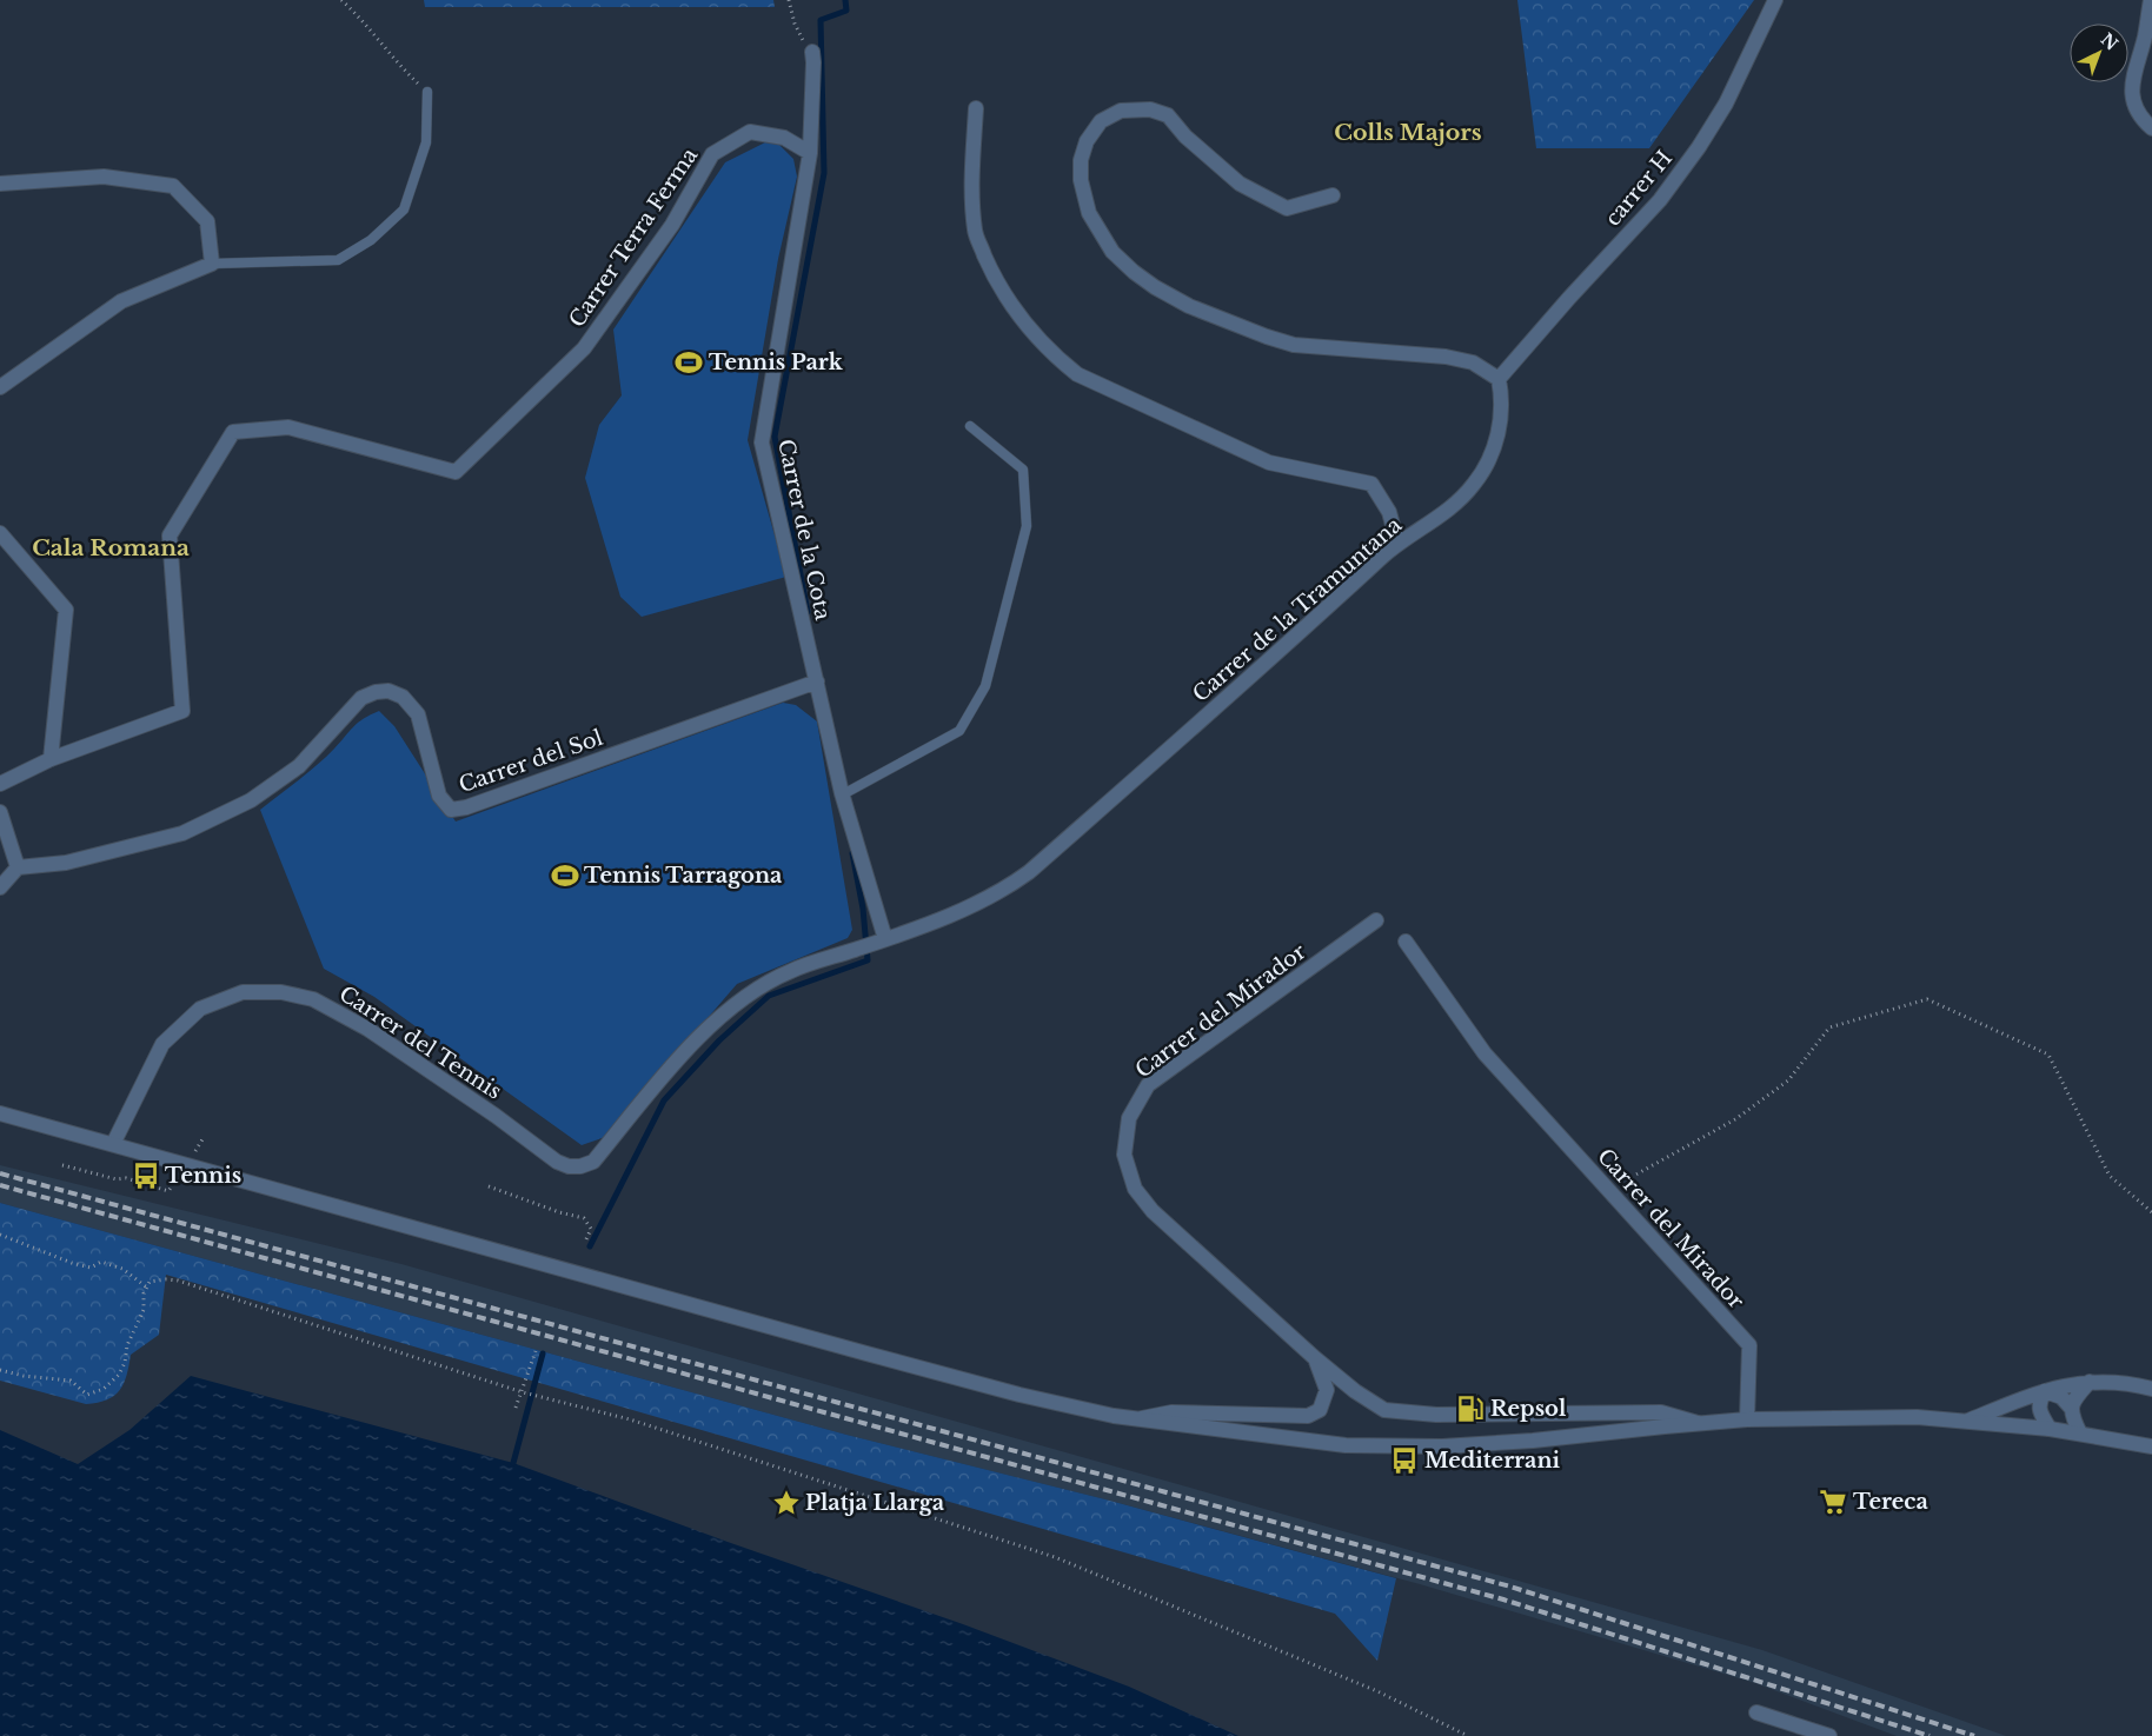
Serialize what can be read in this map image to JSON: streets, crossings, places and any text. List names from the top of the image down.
{
  "streets": {
    "street": [
      "carrer H",
      "Carrer Terra Ferma",
      "Carrer de la Cota",
      "Carrer de la Tramuntana",
      "Carrer del Sol",
      "Carrer del Mirador",
      "Carrer del Tennis"
    ]
  },
  "crossings": [
    ["carrer H", "Carrer de la Tramuntana"],
    ["Carrer Terra Ferma", "Carrer de la Cota"],
    ["Carrer de la Cota", "Carrer de la Tramuntana"],
    ["Carrer de la Cota", "Carrer del Sol"],
    ["Carrer de la Tramuntana", "Carrer del Tennis"]
  ],
  "districts": ["Colls Majors", "Cala Romana"],
  "places": {
    "sports": ["Tennis Park", "Tennis Tarragona"],
    "bus stop": ["Tennis", "Mediterrani"],
    "fuel station": ["Repsol"],
    "supermarket": ["Tereca"],
    "place": ["Platja Llarga"]
  },
  "north": "top right"
}
